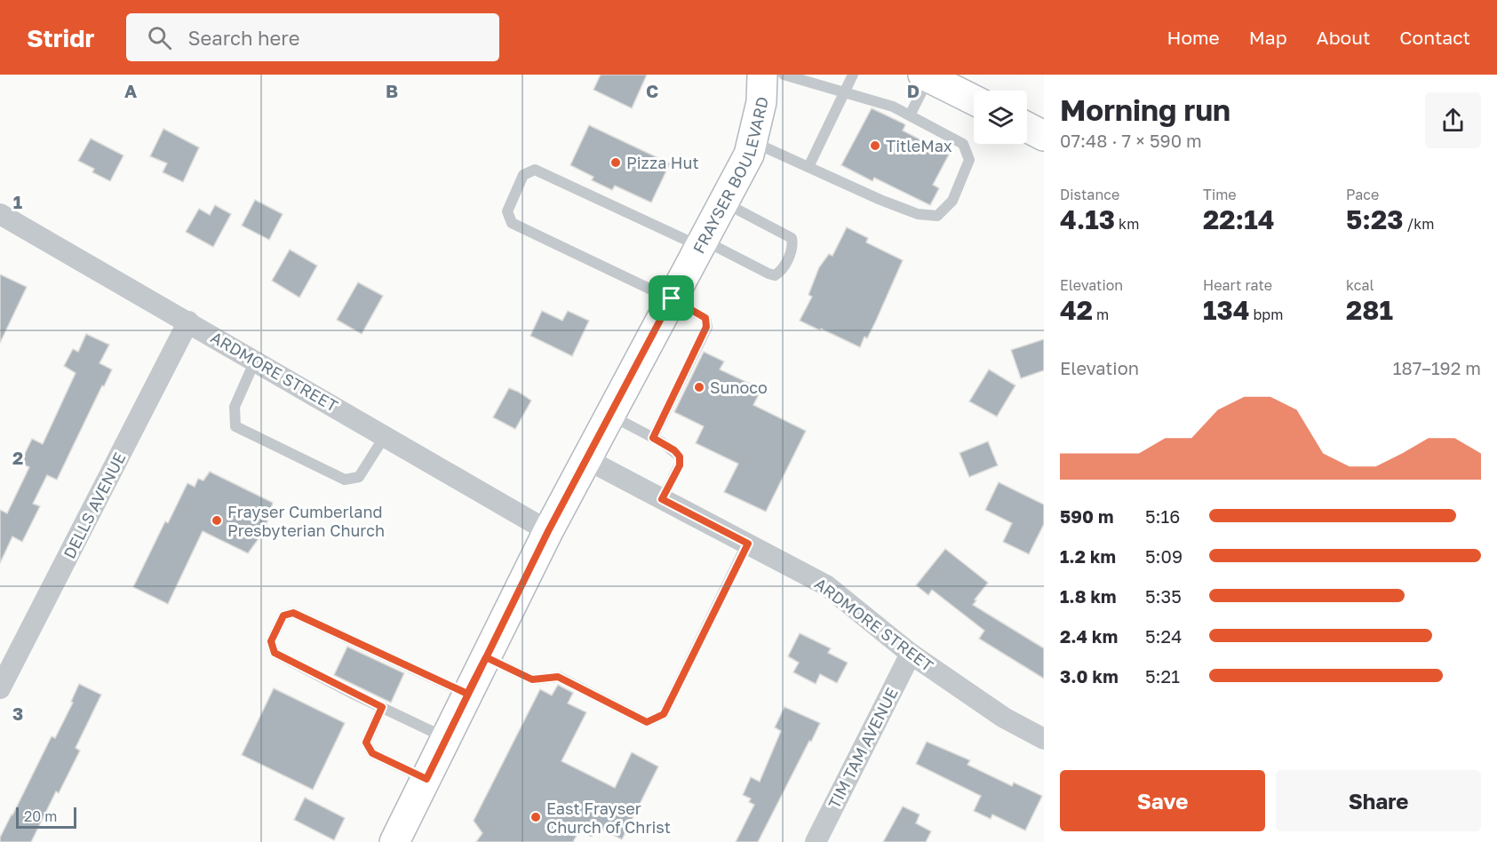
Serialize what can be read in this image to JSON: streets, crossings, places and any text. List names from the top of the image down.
{
  "streets": {
    "main road": ["FRAYSER BOULEVARD"],
    "street": ["ARDMORE STREET", "DELLS AVENUE", "TIM TAM AVENUE"]
  },
  "crossings": [
    ["FRAYSER BOULEVARD", "ARDMORE STREET"],
    ["ARDMORE STREET", "DELLS AVENUE"],
    ["ARDMORE STREET", "TIM TAM AVENUE"]
  ],
  "places": [
    "TitleMax",
    "Pizza Hut",
    "Sunoco",
    "Frayser Cumberland Presbyterian Church",
    "East Frayser Church of Christ"
  ],
  "scale_bar": "20 m",
  "page": {
    "header": "Stridr",
    "search": "Search here",
    "nav": [
      "Home",
      "Map",
      "About",
      "Contact"
    ],
    "heading": ["Morning run", "07:48 · 7 × 590 m"],
    "stats": [
      ["Distance", "4.13 km"],
      ["Time", "22:14"],
      ["Pace", "5:23 /km"],
      ["Elevation", "42 m"],
      ["Heart rate", "134 bpm"],
      ["kcal", "281"]
    ],
    "chart": ["Elevation", "187–192 m"],
    "list": [
      {
        "name": "590 m",
        "note": "5:16"
      },
      {
        "name": "1.2 km",
        "note": "5:09"
      },
      {
        "name": "1.8 km",
        "note": "5:35"
      },
      {
        "name": "2.4 km",
        "note": "5:24"
      },
      {
        "name": "3.0 km",
        "note": "5:21"
      }
    ],
    "buttons": ["Save", "Share"],
    "scale": "20 m"
  },
  "grid": {
    "columns": [
      "A",
      "B",
      "C",
      "D"
    ],
    "rows": ["1", "2", "3"]
  }
}
